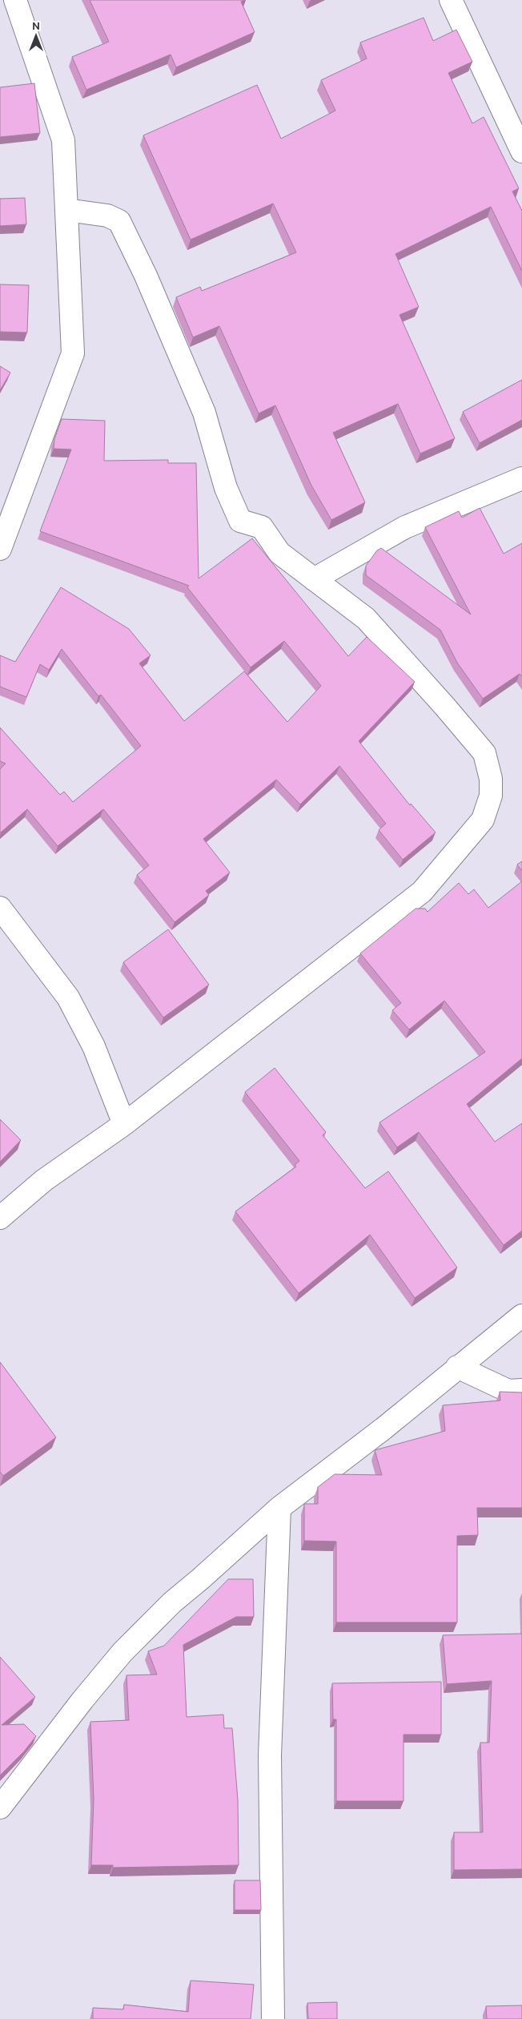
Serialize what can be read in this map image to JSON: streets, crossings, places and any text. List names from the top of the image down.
{
  "north": "top"
}
